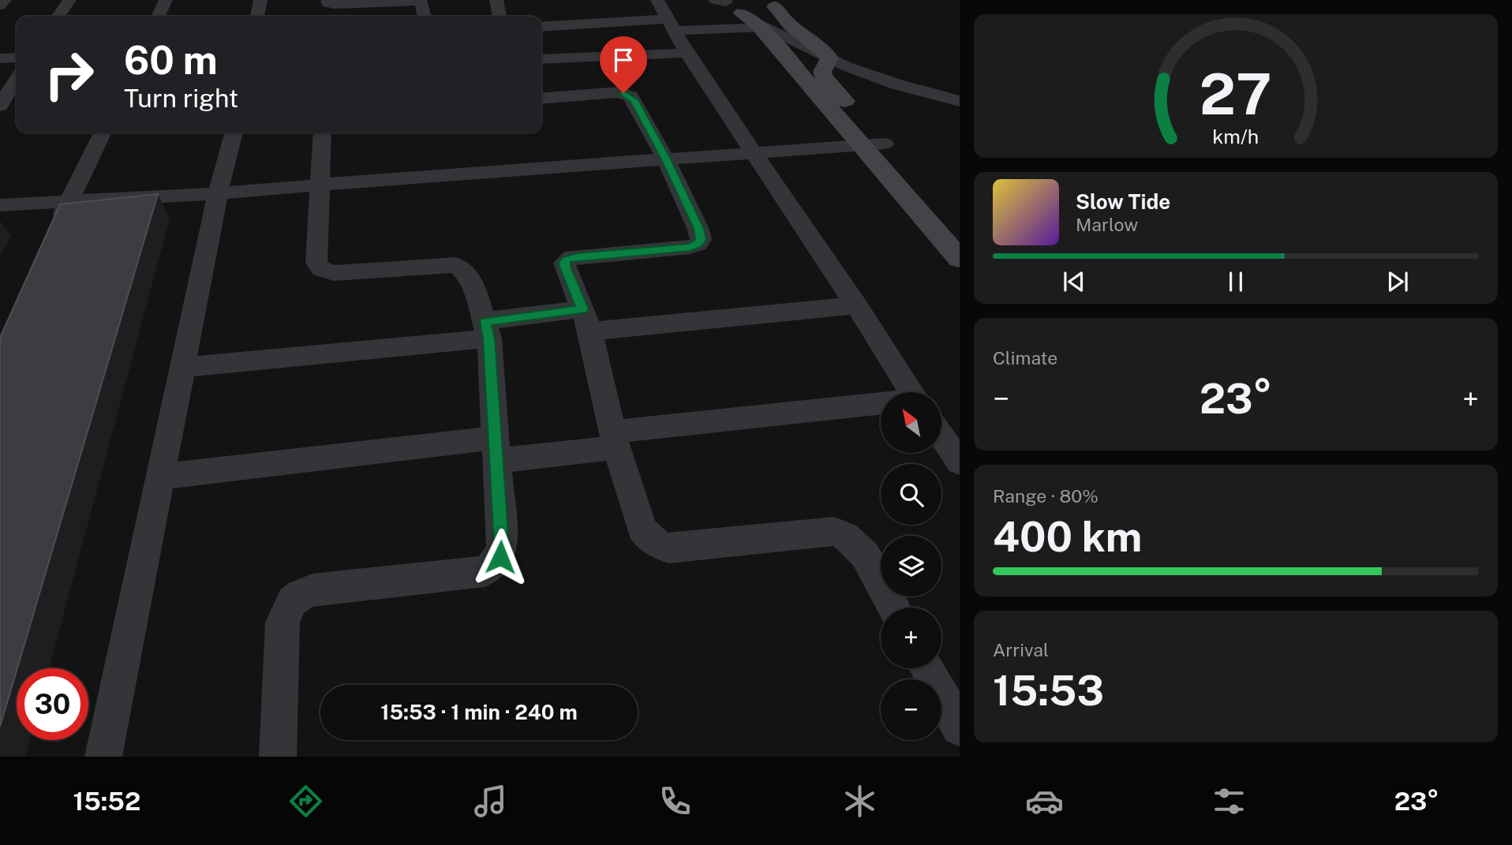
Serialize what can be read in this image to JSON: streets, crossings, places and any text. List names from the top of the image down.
{
  "north": "top left",
  "page": {
    "turn": ["60 m", "Turn right"],
    "song": ["Slow Tide", "Marlow"],
    "tile": [
      "Climate",
      ["Range · 80%", "400 km"],
      ["Arrival", "15:53"]
    ],
    "heat": ["−", "23°", "+"],
    "map_buttons": ["+", "−"],
    "limit": "30",
    "trip": "15:53 · 1 min · 240 m",
    "tabs": ["15:52", "23°"],
    "gauge": ["27", "km/h"]
  }
}
